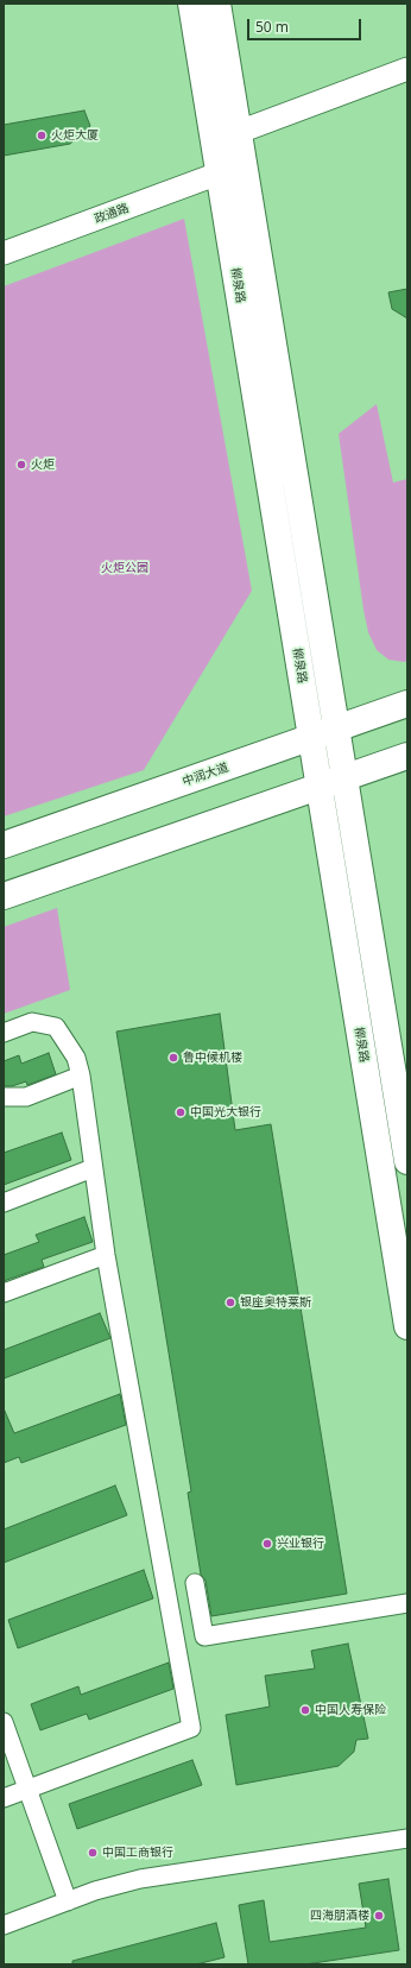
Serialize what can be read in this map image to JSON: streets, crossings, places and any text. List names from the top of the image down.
{
  "streets": {
    "main road": ["柳泉路", "中润大道"],
    "street": ["政通路"]
  },
  "crossings": [
    ["政通路", "柳泉路"],
    ["柳泉路", "中润大道"]
  ],
  "parks": ["火炬公园"],
  "places": [
    "火炬大厦",
    "火炬",
    "鲁中候机楼",
    "中国光大银行",
    "银座奥特莱斯",
    "兴业银行",
    "中国人寿保险",
    "中国工商银行",
    "四海朋酒楼"
  ],
  "scale_bar": "50 m"
}
